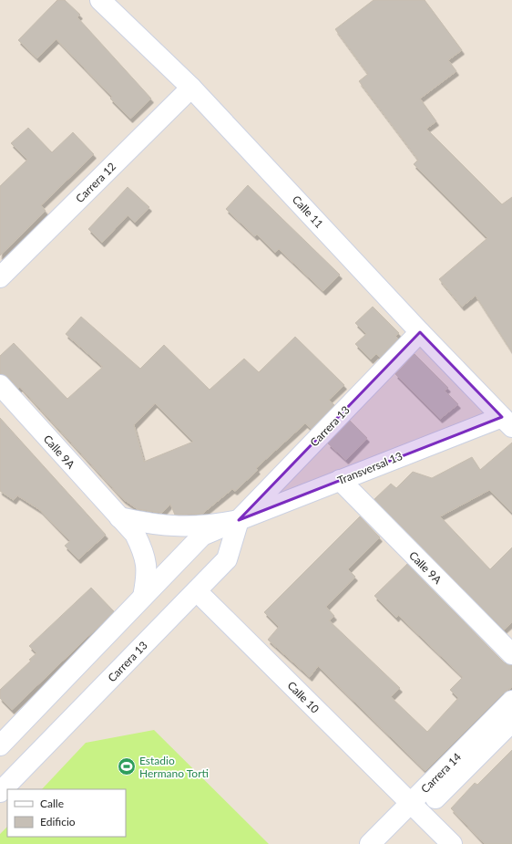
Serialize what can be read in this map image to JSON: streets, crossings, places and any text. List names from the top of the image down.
{
  "streets": {
    "street": [
      "Carrera 12",
      "Calle 11",
      "Carrera 13",
      "Calle 9A",
      "Transversal 13",
      "Calle 10",
      "Carrera 14"
    ]
  },
  "crossings": [
    ["Carrera 12", "Calle 11"],
    ["Calle 11", "Carrera 13"],
    ["Calle 11", "Transversal 13"],
    ["Carrera 13", "Calle 9A"],
    ["Carrera 13", "Transversal 13"],
    ["Carrera 13", "Calle 10"],
    ["Calle 9A", "Transversal 13"],
    ["Calle 10", "Carrera 14"]
  ],
  "places": {
    "sports": ["Estadio Hermano Torti"]
  },
  "legend": ["Calle", "Edificio"]
}
